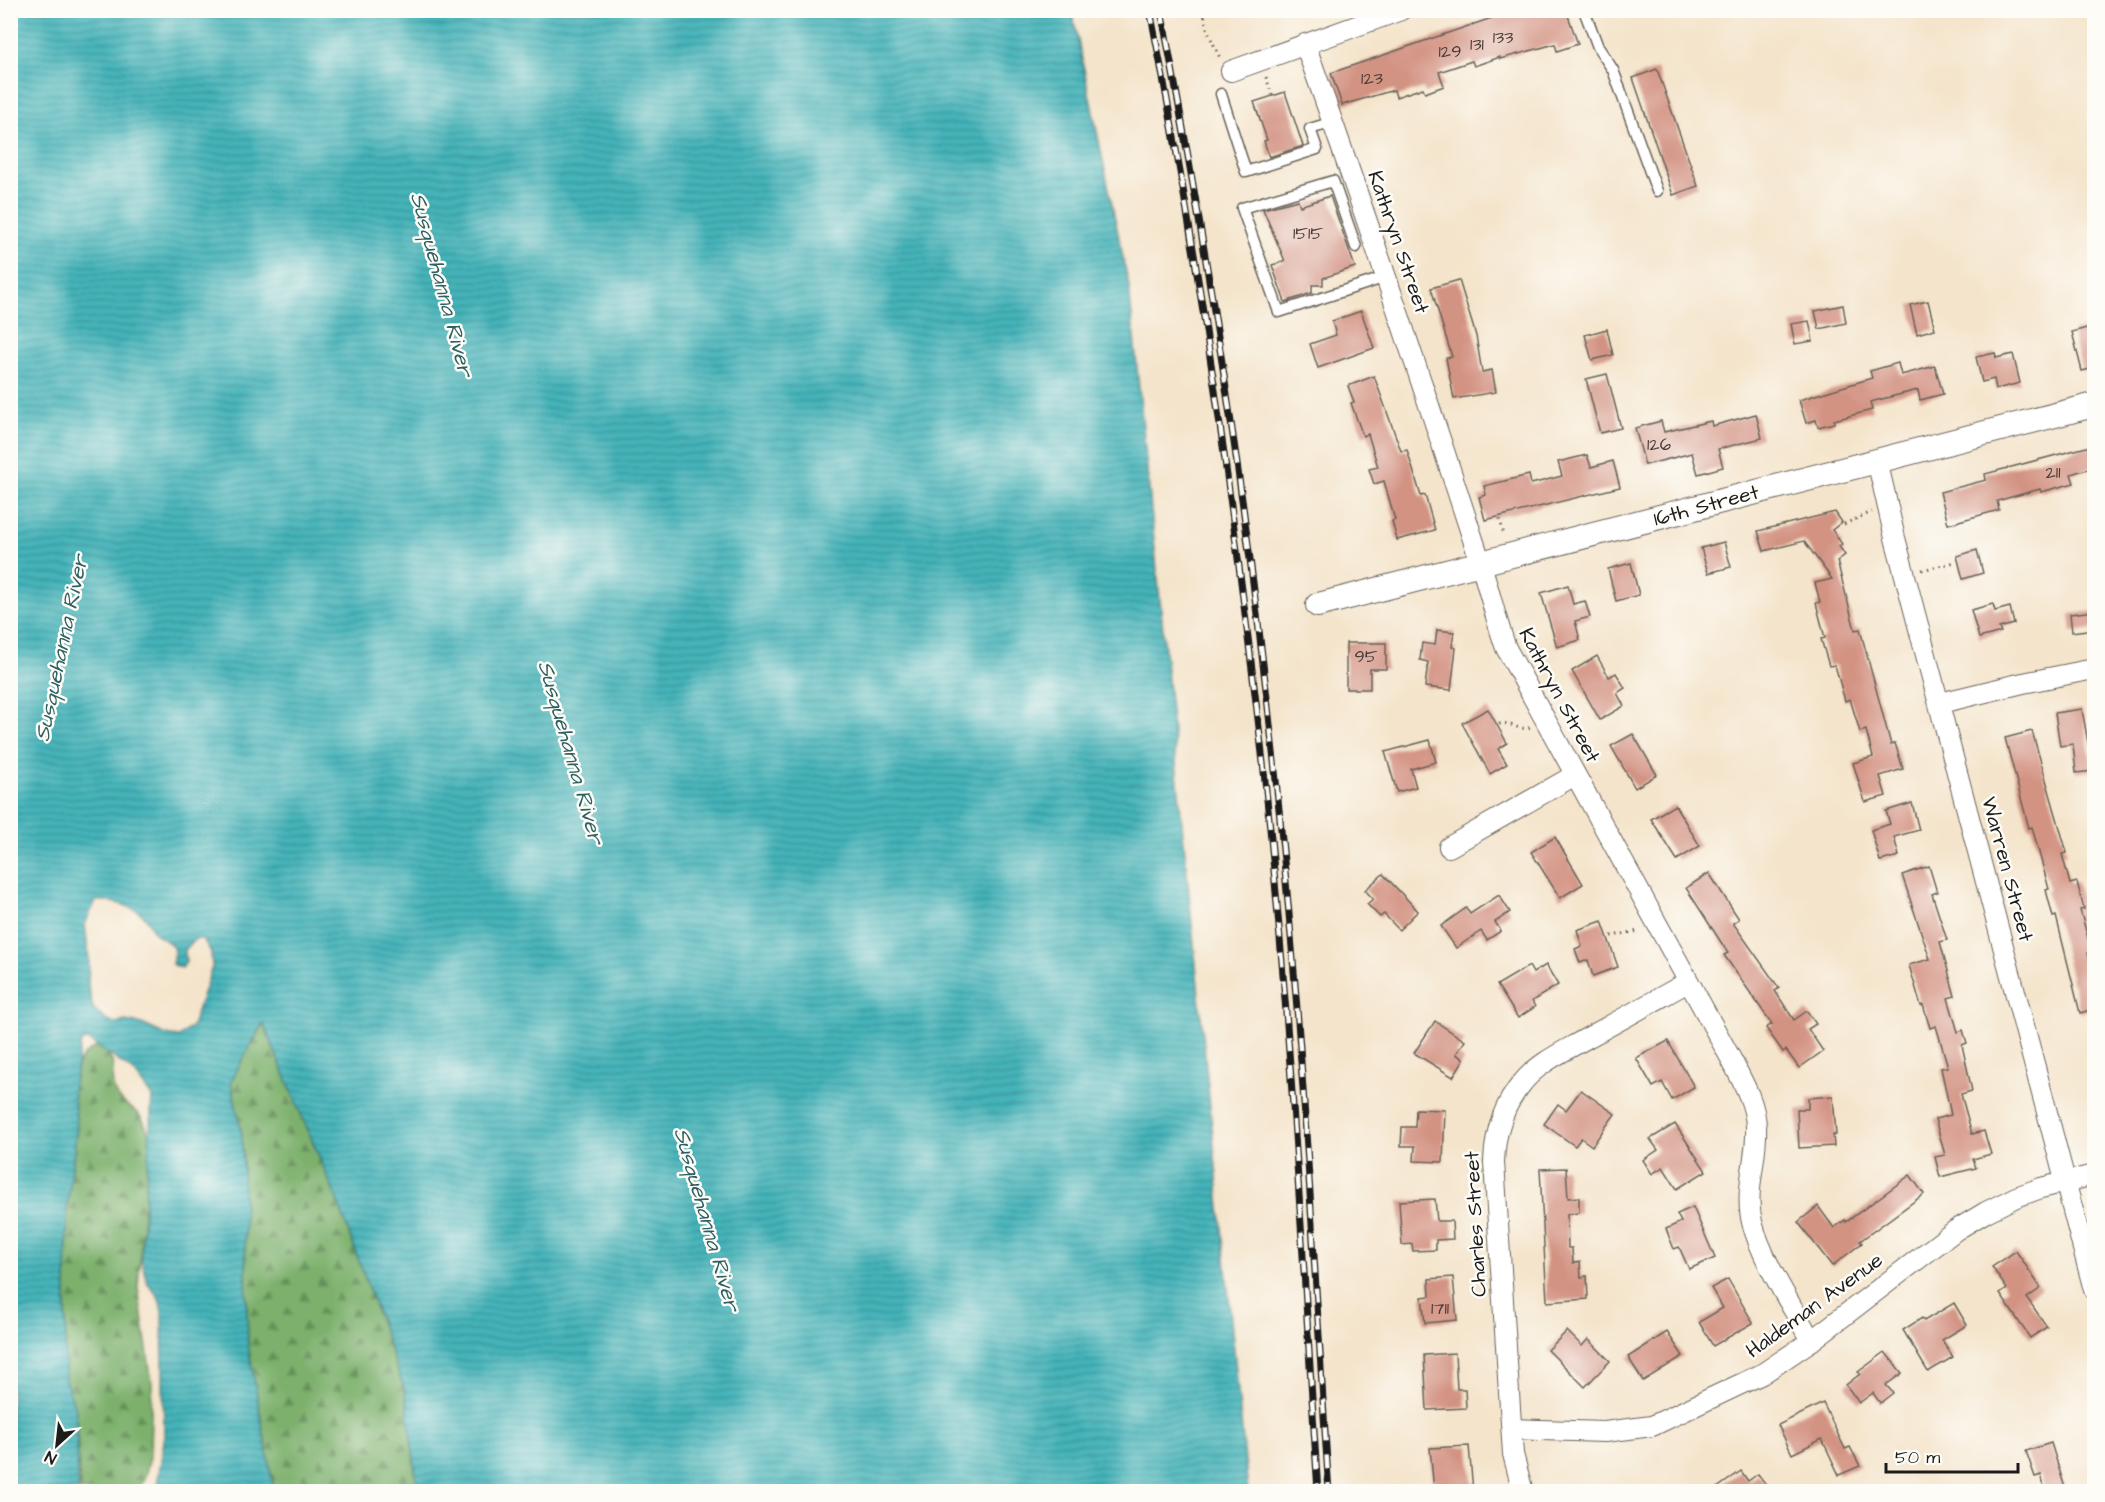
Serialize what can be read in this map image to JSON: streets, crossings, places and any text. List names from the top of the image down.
{
  "streets": {
    "street": [
      "Kathryn Street",
      "16th Street",
      "Warren Street",
      "Charles Street",
      "Haldeman Avenue"
    ]
  },
  "crossings": [
    ["Kathryn Street", "16th Street"],
    ["Kathryn Street", "Charles Street"],
    ["Kathryn Street", "Haldeman Avenue"],
    ["16th Street", "Warren Street"],
    ["Warren Street", "Haldeman Avenue"],
    ["Charles Street", "Haldeman Avenue"]
  ],
  "water": ["Susquehanna River"],
  "house_numbers": [
    "133",
    "131",
    "129",
    "123",
    "1515",
    "126",
    "211",
    "95",
    "1711"
  ],
  "scale_bar": "50 m",
  "north": "bottom left"
}
